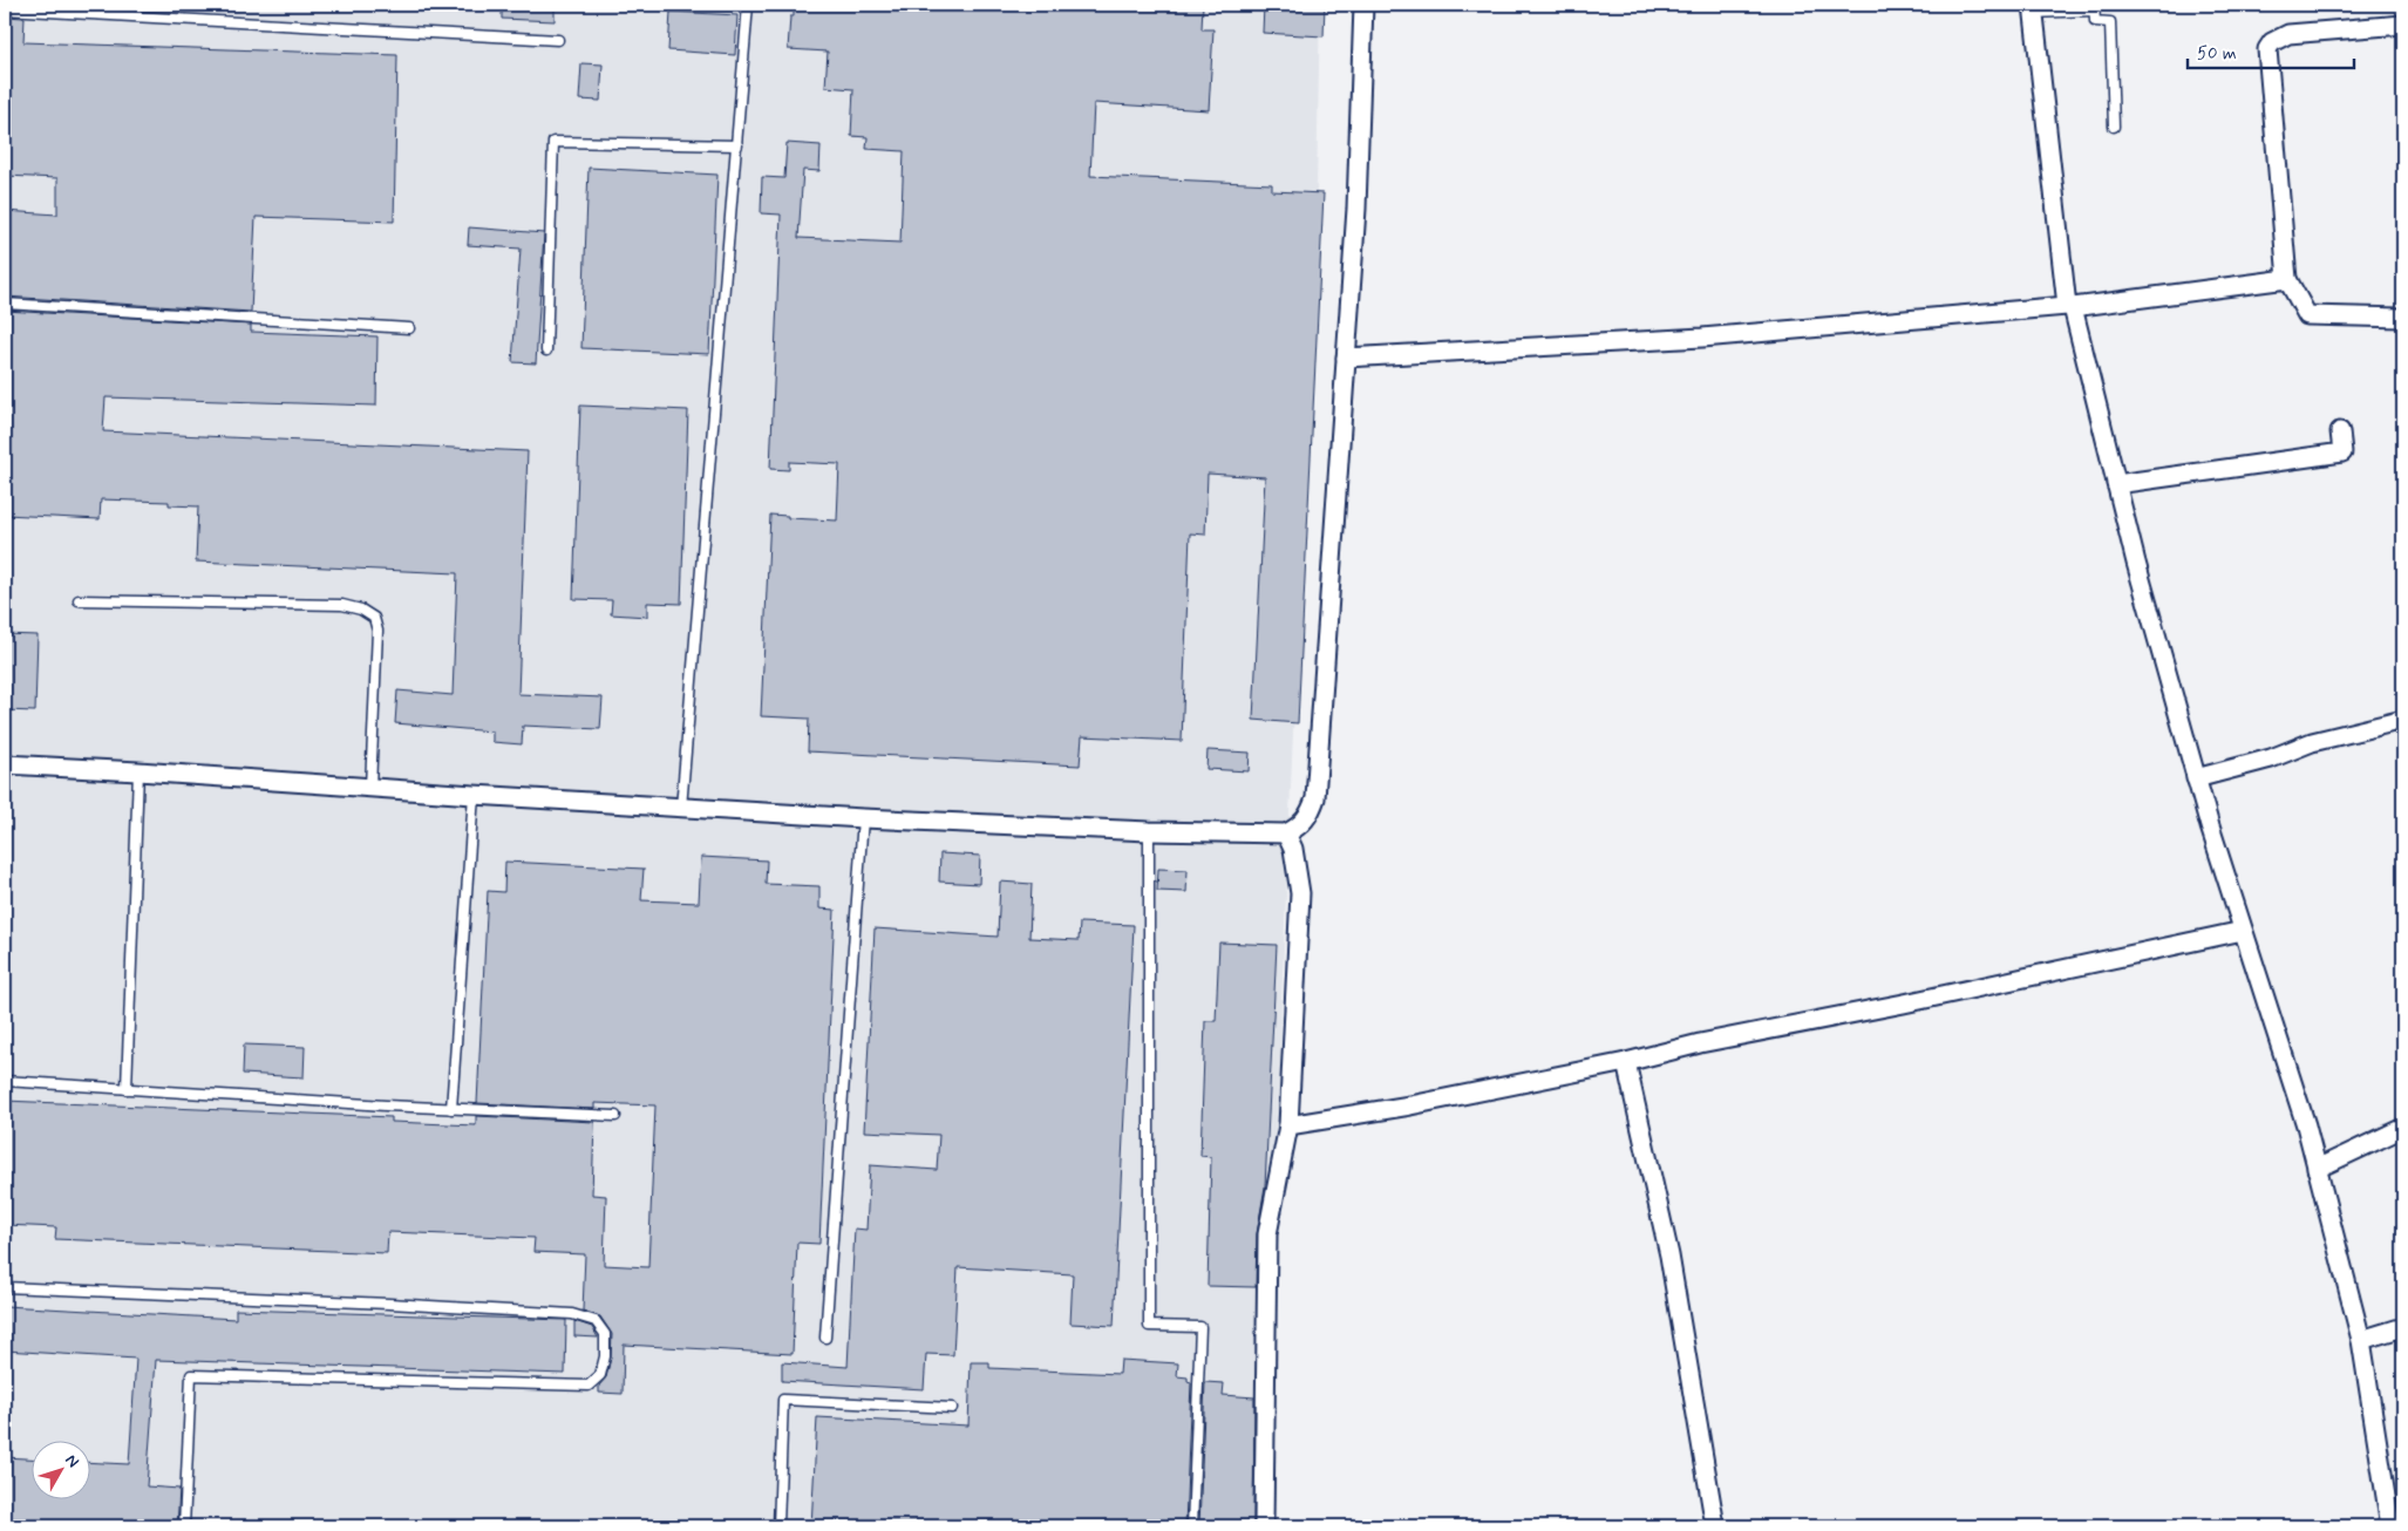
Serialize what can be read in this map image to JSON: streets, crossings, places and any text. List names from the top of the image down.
{
  "scale_bar": "50 m",
  "north": "top right"
}
